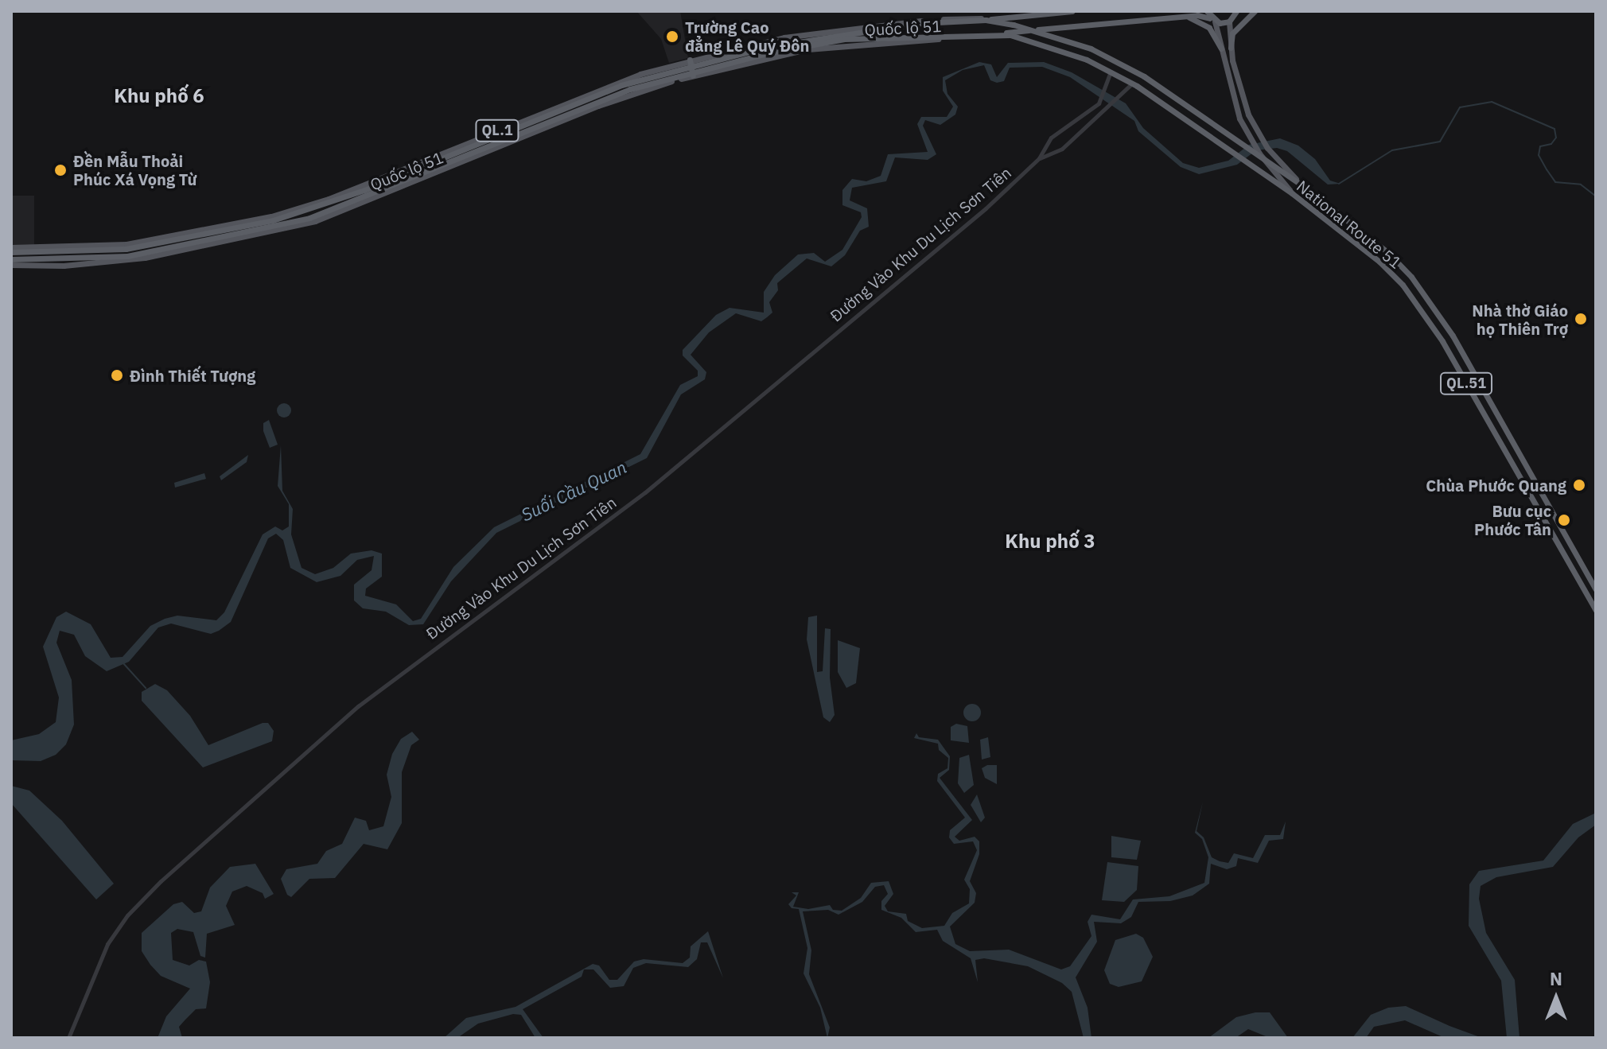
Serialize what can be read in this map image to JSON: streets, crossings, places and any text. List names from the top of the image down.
{
  "streets": {
    "highway": [
      "Quốc lộ 51",
      "QL.1",
      "National Route 51",
      "QL.51"
    ],
    "street": ["Đường Vào Khu Du Lịch Sơn Tiên"]
  },
  "crossings": [
    ["Quốc lộ 51", "QL.1"],
    ["Quốc lộ 51", "National Route 51"],
    ["QL.1", "National Route 51"],
    ["QL.1", "QL.51"],
    ["National Route 51", "Đường Vào Khu Du Lịch Sơn Tiên"],
    ["National Route 51", "QL.51"]
  ],
  "districts": ["Khu phố 6", "Khu phố 3"],
  "water": ["Suối Cầu Quan"],
  "places": [
    "Trường Cao đẳng Lê Quý Đôn",
    "Đền Mẫu Thoải Phúc Xá Vọng Từ",
    "Nhà thờ Giáo họ Thiên Trợ",
    "Đình Thiết Tượng",
    "Chùa Phước Quang",
    "Bưu cục Phước Tân"
  ],
  "north": "top"
}
